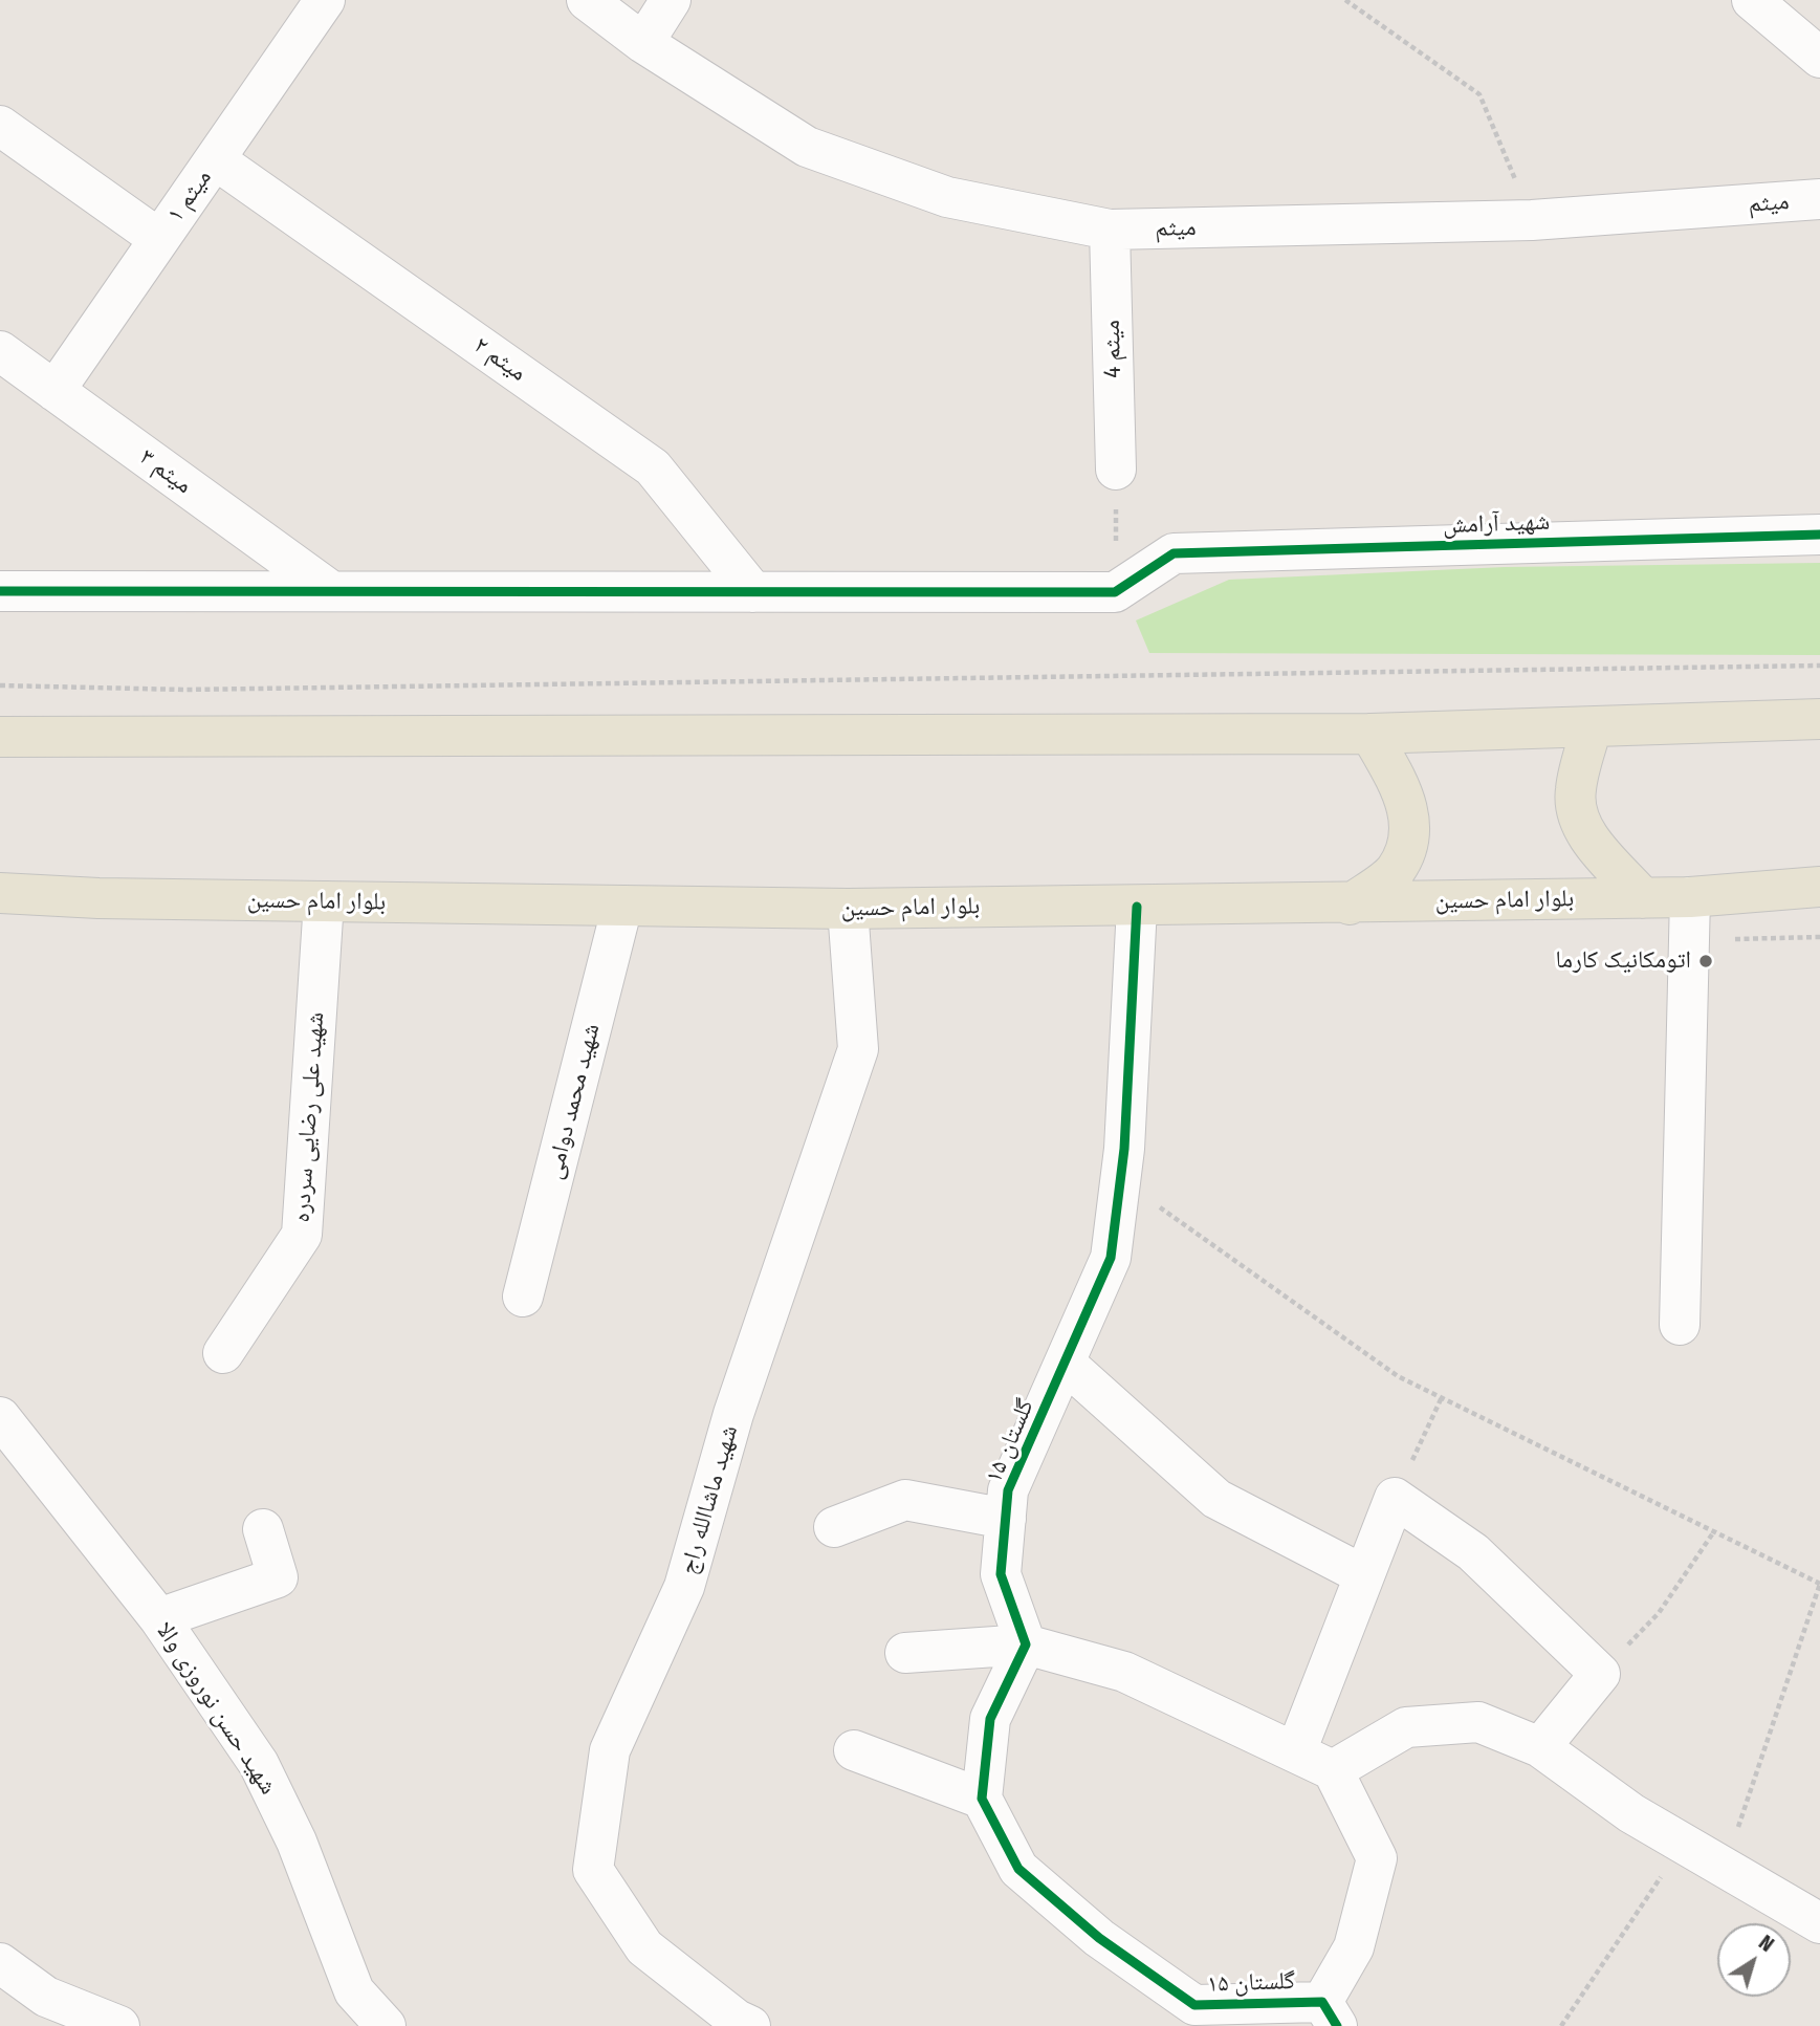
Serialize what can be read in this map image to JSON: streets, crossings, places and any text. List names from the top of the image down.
{
  "streets": {
    "main road": ["بلوار امام حسین"],
    "street": [
      "میثم ۱",
      "میثم",
      "میثم 4",
      "میثم ۲",
      "میثم ۳",
      "شهید آرامش",
      "شهید محمد دوامی",
      "شهید علی رضایی سردره",
      "گلستان ۱۵",
      "شهید ماشاالله راج",
      "شهید حسن نوروزی والا"
    ]
  },
  "crossings": [
    ["میثم ۱", "میثم ۲"],
    ["میثم ۱", "میثم ۳"],
    ["میثم", "میثم 4"],
    ["بلوار امام حسین", "شهید محمد دوامی"],
    ["بلوار امام حسین", "شهید علی رضایی سردره"],
    ["بلوار امام حسین", "گلستان ۱۵"],
    ["بلوار امام حسین", "شهید ماشاالله راج"]
  ],
  "places": ["اتومکانیک کارما"],
  "north": "top right"
}
